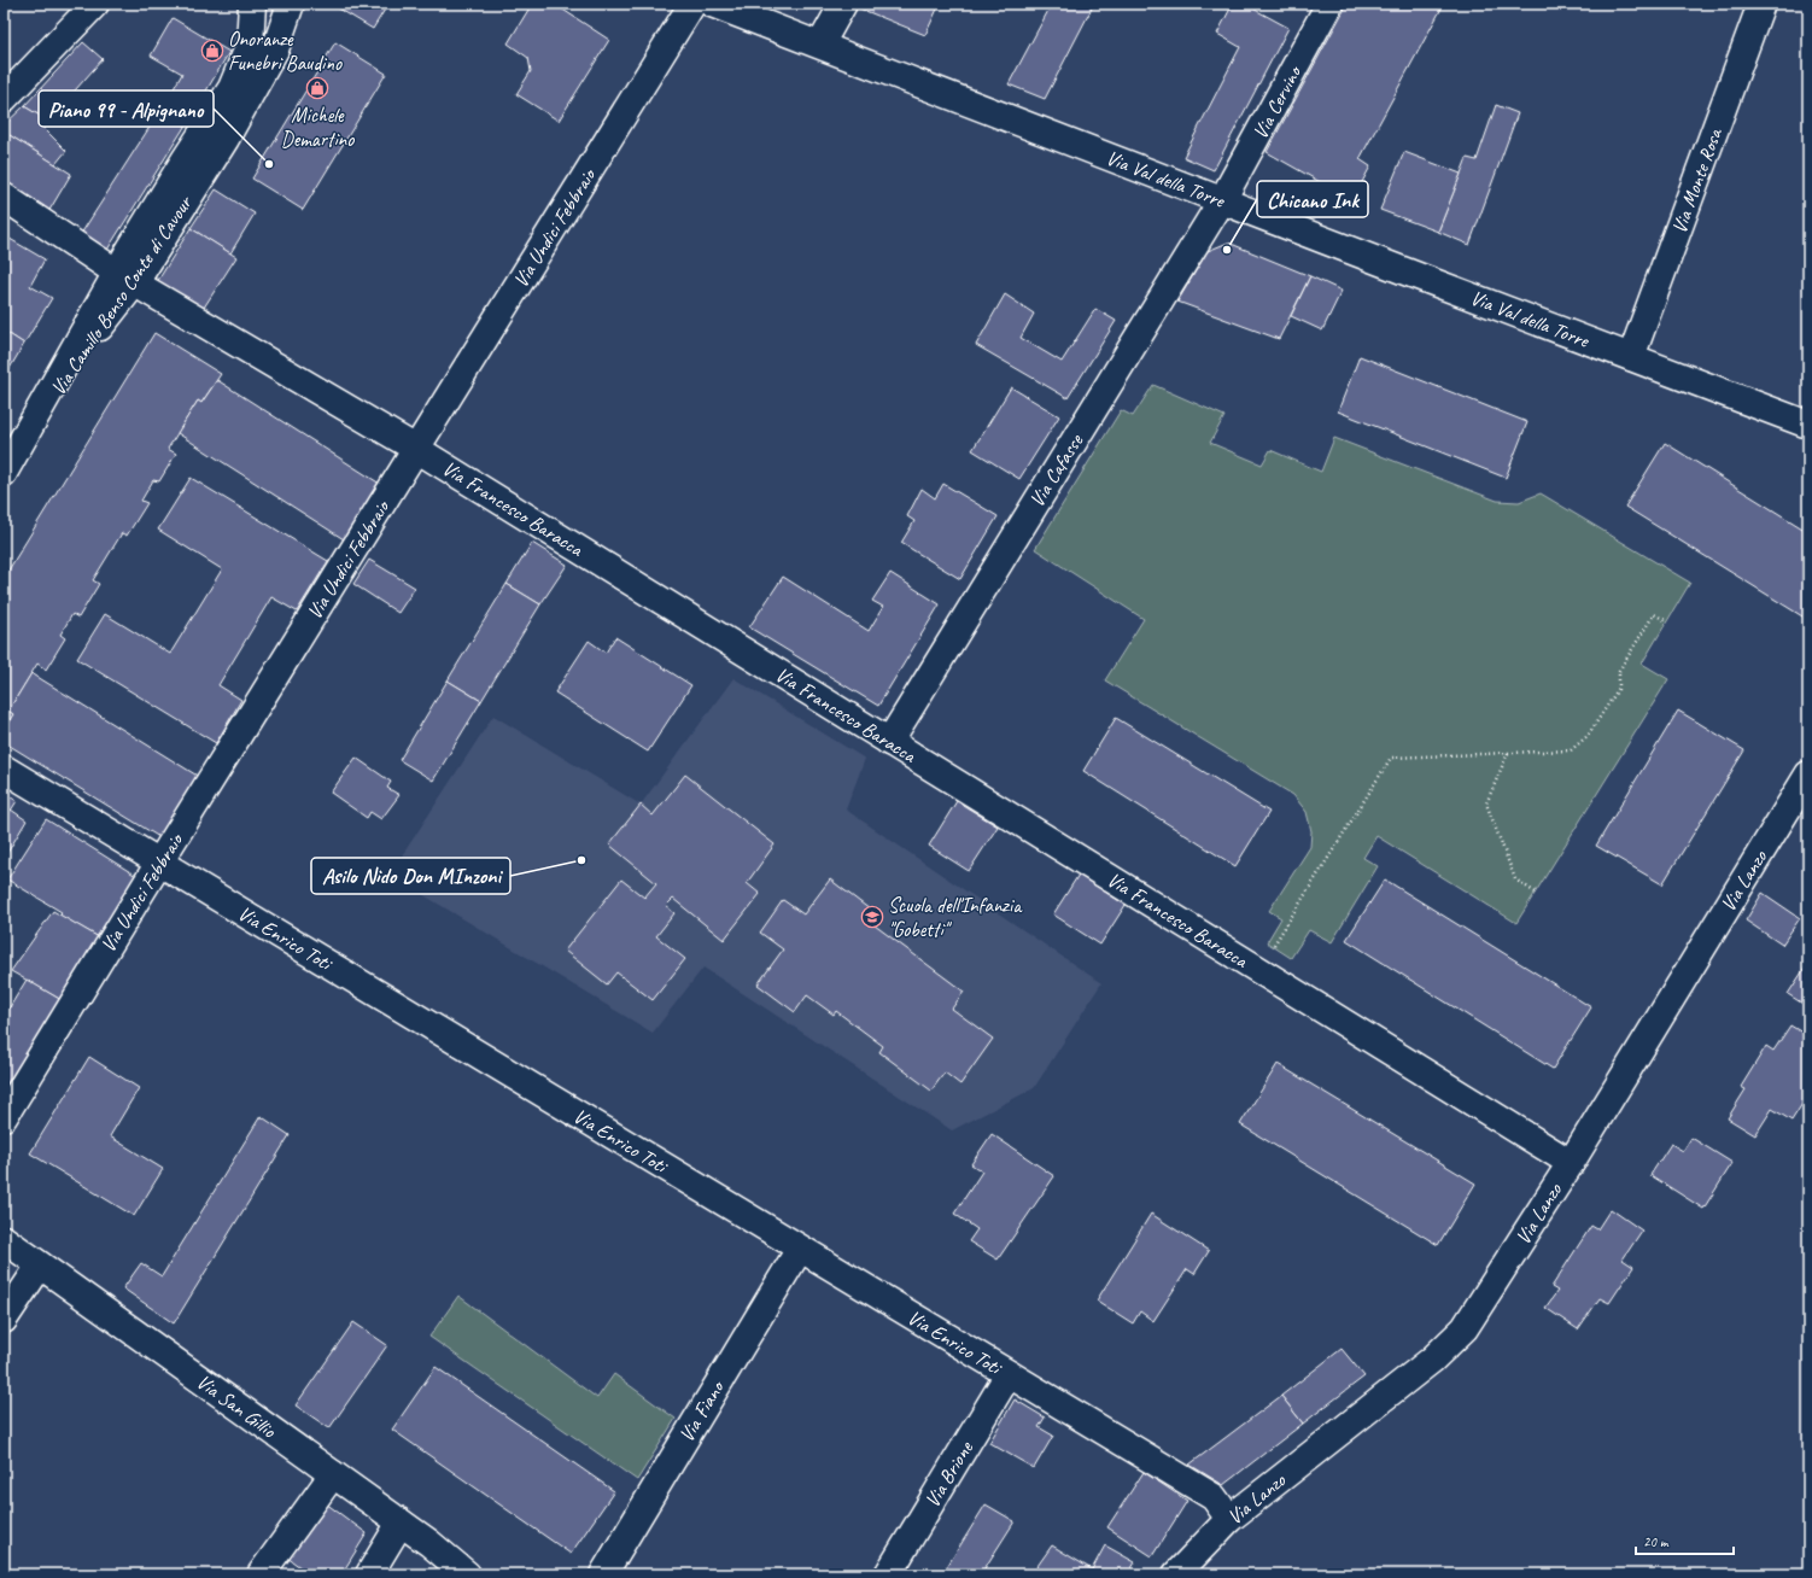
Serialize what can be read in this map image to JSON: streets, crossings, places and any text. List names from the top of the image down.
{
  "streets": {
    "street": [
      "Via Cervino",
      "Via Val della Torre",
      "Via Monte Rosa",
      "Via Undici Febbraio",
      "Via Camillo Benso Conte di Cavour",
      "Via Cafasse",
      "Via Francesco Baracca",
      "Via Lanzo",
      "Via Enrico Toti",
      "Via San Gillio",
      "Via Fiano",
      "Via Brione"
    ]
  },
  "crossings": [
    ["Via Cervino", "Via Val della Torre"],
    ["Via Cervino", "Via Cafasse"],
    ["Via Val della Torre", "Via Monte Rosa"],
    ["Via Val della Torre", "Via Cafasse"],
    ["Via Undici Febbraio", "Via Francesco Baracca"],
    ["Via Undici Febbraio", "Via Enrico Toti"],
    ["Via Camillo Benso Conte di Cavour", "Via Francesco Baracca"],
    ["Via Cafasse", "Via Francesco Baracca"],
    ["Via Francesco Baracca", "Via Lanzo"],
    ["Via Lanzo", "Via Enrico Toti"],
    ["Via Enrico Toti", "Via Fiano"],
    ["Via Enrico Toti", "Via Brione"]
  ],
  "places": {
    "shop": ["Onoranze Funebri Baudino", "Michele Demartino"],
    "other": ["Piano 99 - Alpignano", "Chicano Ink", "Asilo Nido Don MInzoni"],
    "school or university": ["Scuola dell'Infanzia \"Gobetti\""]
  },
  "scale_bar": "20 m"
}
